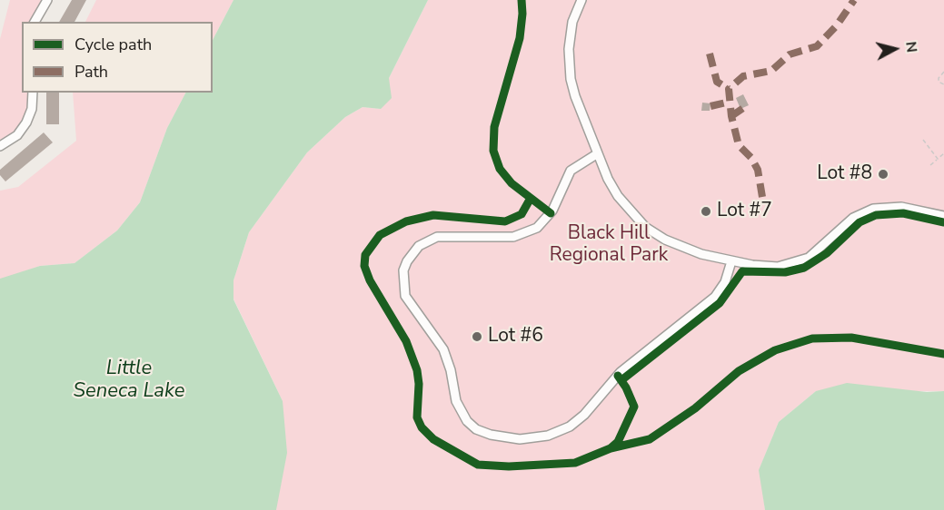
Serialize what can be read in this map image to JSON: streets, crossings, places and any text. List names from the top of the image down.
{
  "water": ["Little Seneca Lake"],
  "parks": ["Black Hill Regional Park"],
  "places": ["Lot #8", "Lot #7", "Lot #6"],
  "legend": ["Cycle path", "Path"],
  "north": "right"
}
